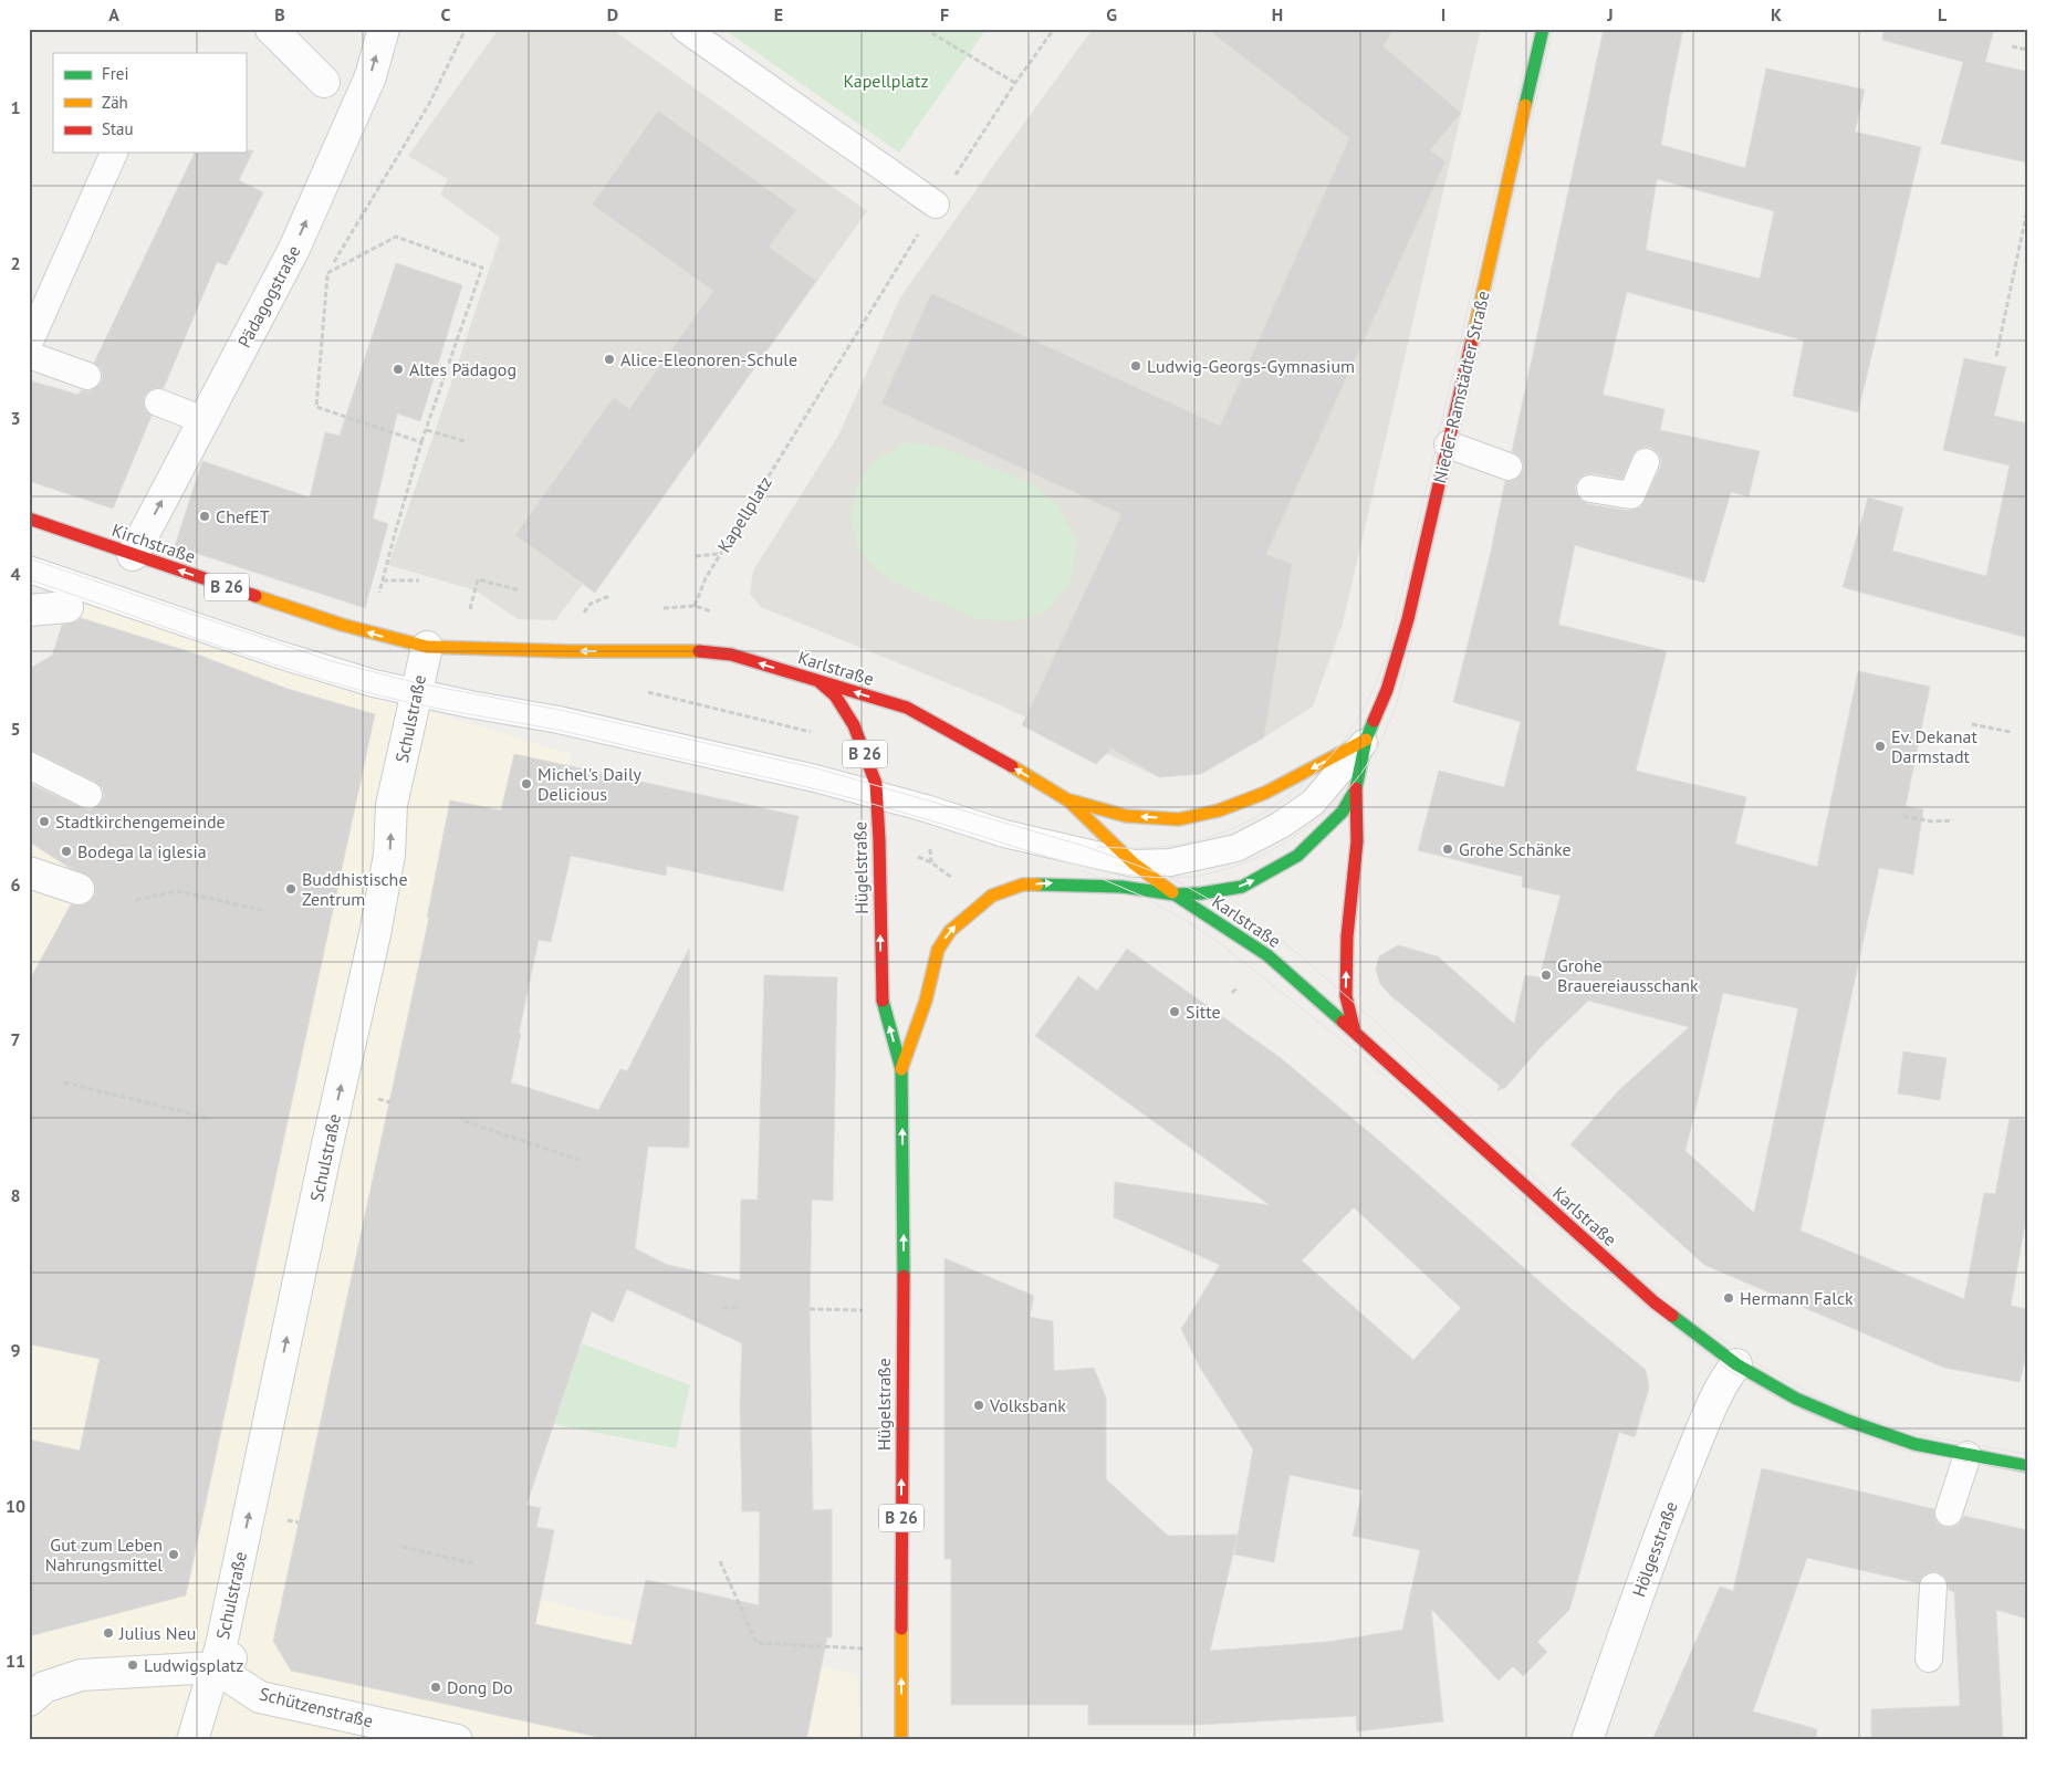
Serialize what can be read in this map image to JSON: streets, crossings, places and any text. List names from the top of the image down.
{
  "streets": {
    "main road": [
      "Nieder-Ramstädter Straße",
      "Kirchstraße",
      "B 26",
      "Karlstraße",
      "Hügelstraße"
    ],
    "street": [
      "Pädagogstraße",
      "Schulstraße",
      "Hölgesstraße",
      "Schützenstraße"
    ],
    "path": ["Kapellplatz"]
  },
  "crossings": [
    ["Pädagogstraße", "Kirchstraße"],
    ["Nieder-Ramstädter Straße", "Karlstraße"],
    ["Nieder-Ramstädter Straße", "Schulstraße"],
    ["Nieder-Ramstädter Straße", "Hügelstraße"],
    ["Kirchstraße", "Karlstraße"],
    ["Kirchstraße", "Schulstraße"],
    ["Karlstraße", "Schulstraße"],
    ["Karlstraße", "Hügelstraße"],
    ["Karlstraße", "Hölgesstraße"],
    ["Schulstraße", "Schützenstraße"]
  ],
  "one_way": [
    "Pädagogstraße",
    "Kirchstraße",
    "Schulstraße",
    "Hügelstraße"
  ],
  "parks": ["Kapellplatz"],
  "places": [
    "Alice-Eleonoren-Schule",
    "Ludwig-Georgs-Gymnasium",
    "Altes Pädagog",
    "ChefET",
    "Ev. Dekanat Darmstadt",
    "Michel's Daily Delicious",
    "Stadtkirchengemeinde",
    "Grohe Schänke",
    "Bodega la iglesia",
    "Buddhistische Zentrum",
    "Grohe Brauereiausschank",
    "Sitte",
    "Hermann Falck",
    "Volksbank",
    "Gut zum Leben Nahrungsmittel",
    "Julius Neu",
    "Ludwigsplatz",
    "Dong Do"
  ],
  "legend": ["Frei", "Zäh", "Stau"],
  "grid": {
    "columns": [
      "A",
      "B",
      "C",
      "D",
      "E",
      "F",
      "G",
      "H",
      "I",
      "J",
      "K",
      "L"
    ],
    "rows": [
      "1",
      "2",
      "3",
      "4",
      "5",
      "6",
      "7",
      "8",
      "9",
      "10",
      "11"
    ]
  }
}
